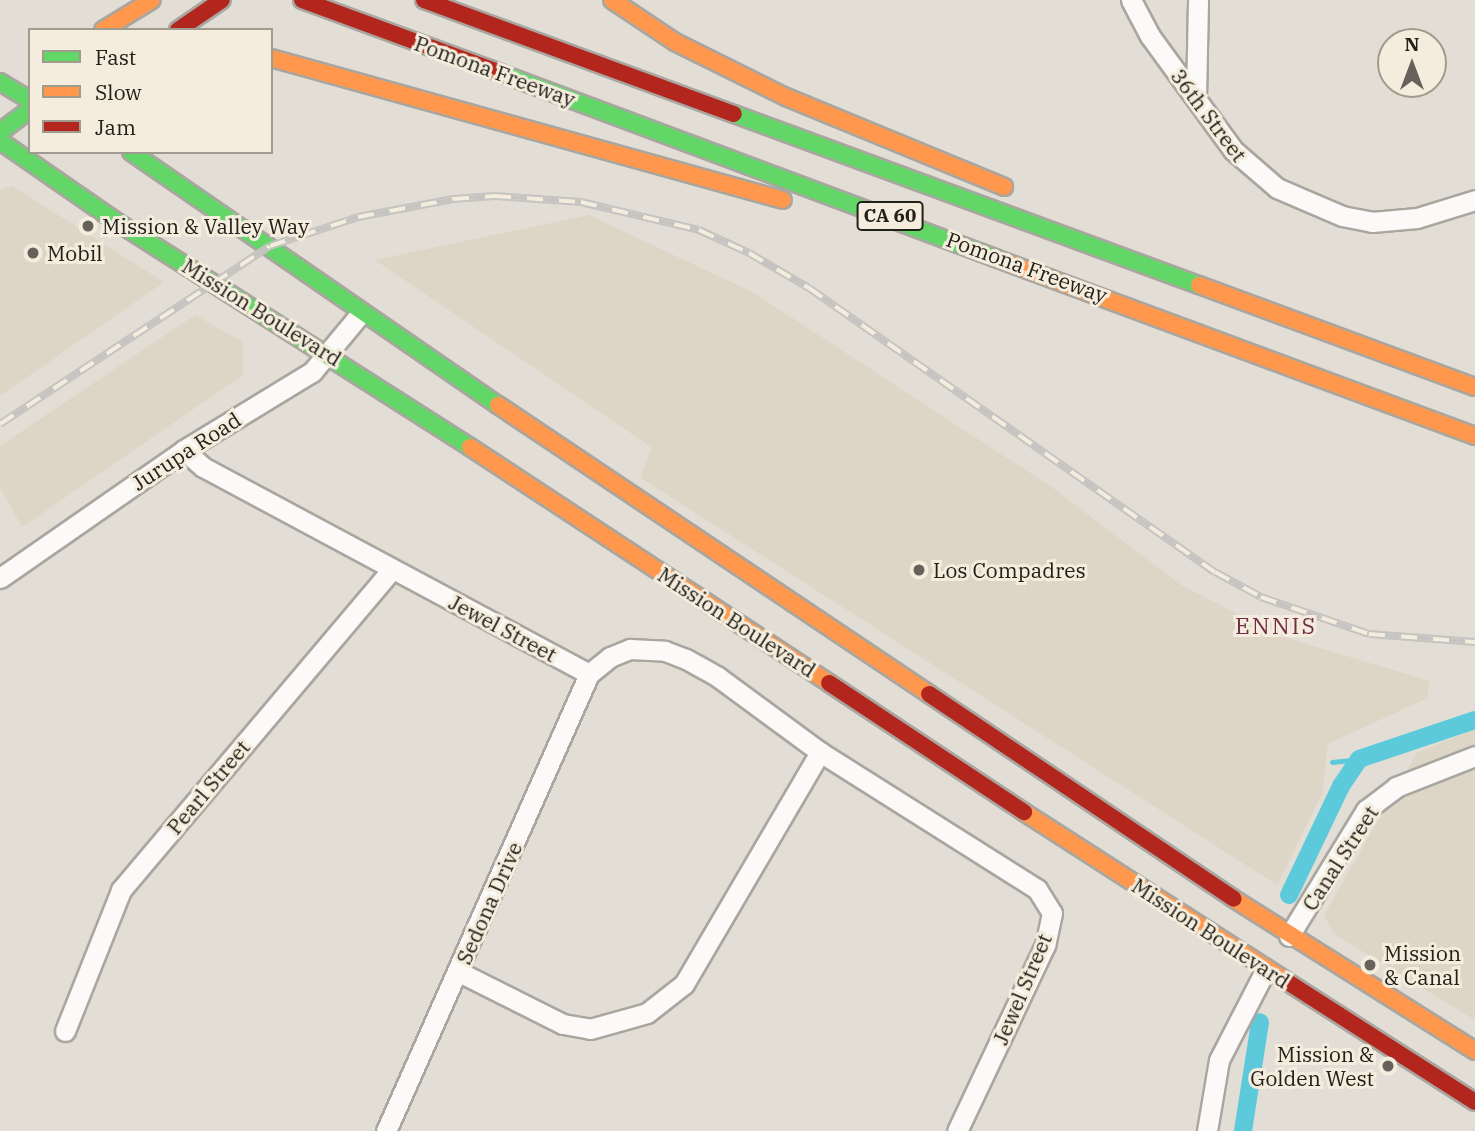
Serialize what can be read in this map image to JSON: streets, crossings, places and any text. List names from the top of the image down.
{
  "streets": {
    "main road": ["Pomona Freeway", "CA 60", "Mission Boulevard"],
    "street": [
      "36th Street",
      "Jurupa Road",
      "Jewel Street",
      "Pearl Street",
      "Canal Street",
      "Sedona Drive"
    ]
  },
  "crossings": [
    ["Mission Boulevard", "Jurupa Road"],
    ["Mission Boulevard", "Canal Street"],
    ["Jurupa Road", "Jewel Street"],
    ["Jewel Street", "Pearl Street"],
    ["Jewel Street", "Sedona Drive"]
  ],
  "districts": ["ENNIS"],
  "places": [
    "Mission & Valley Way",
    "Mobil",
    "Los Compadres",
    "Mission & Canal",
    "Mission & Golden West"
  ],
  "legend": ["Fast", "Slow", "Jam"],
  "north": "top"
}
